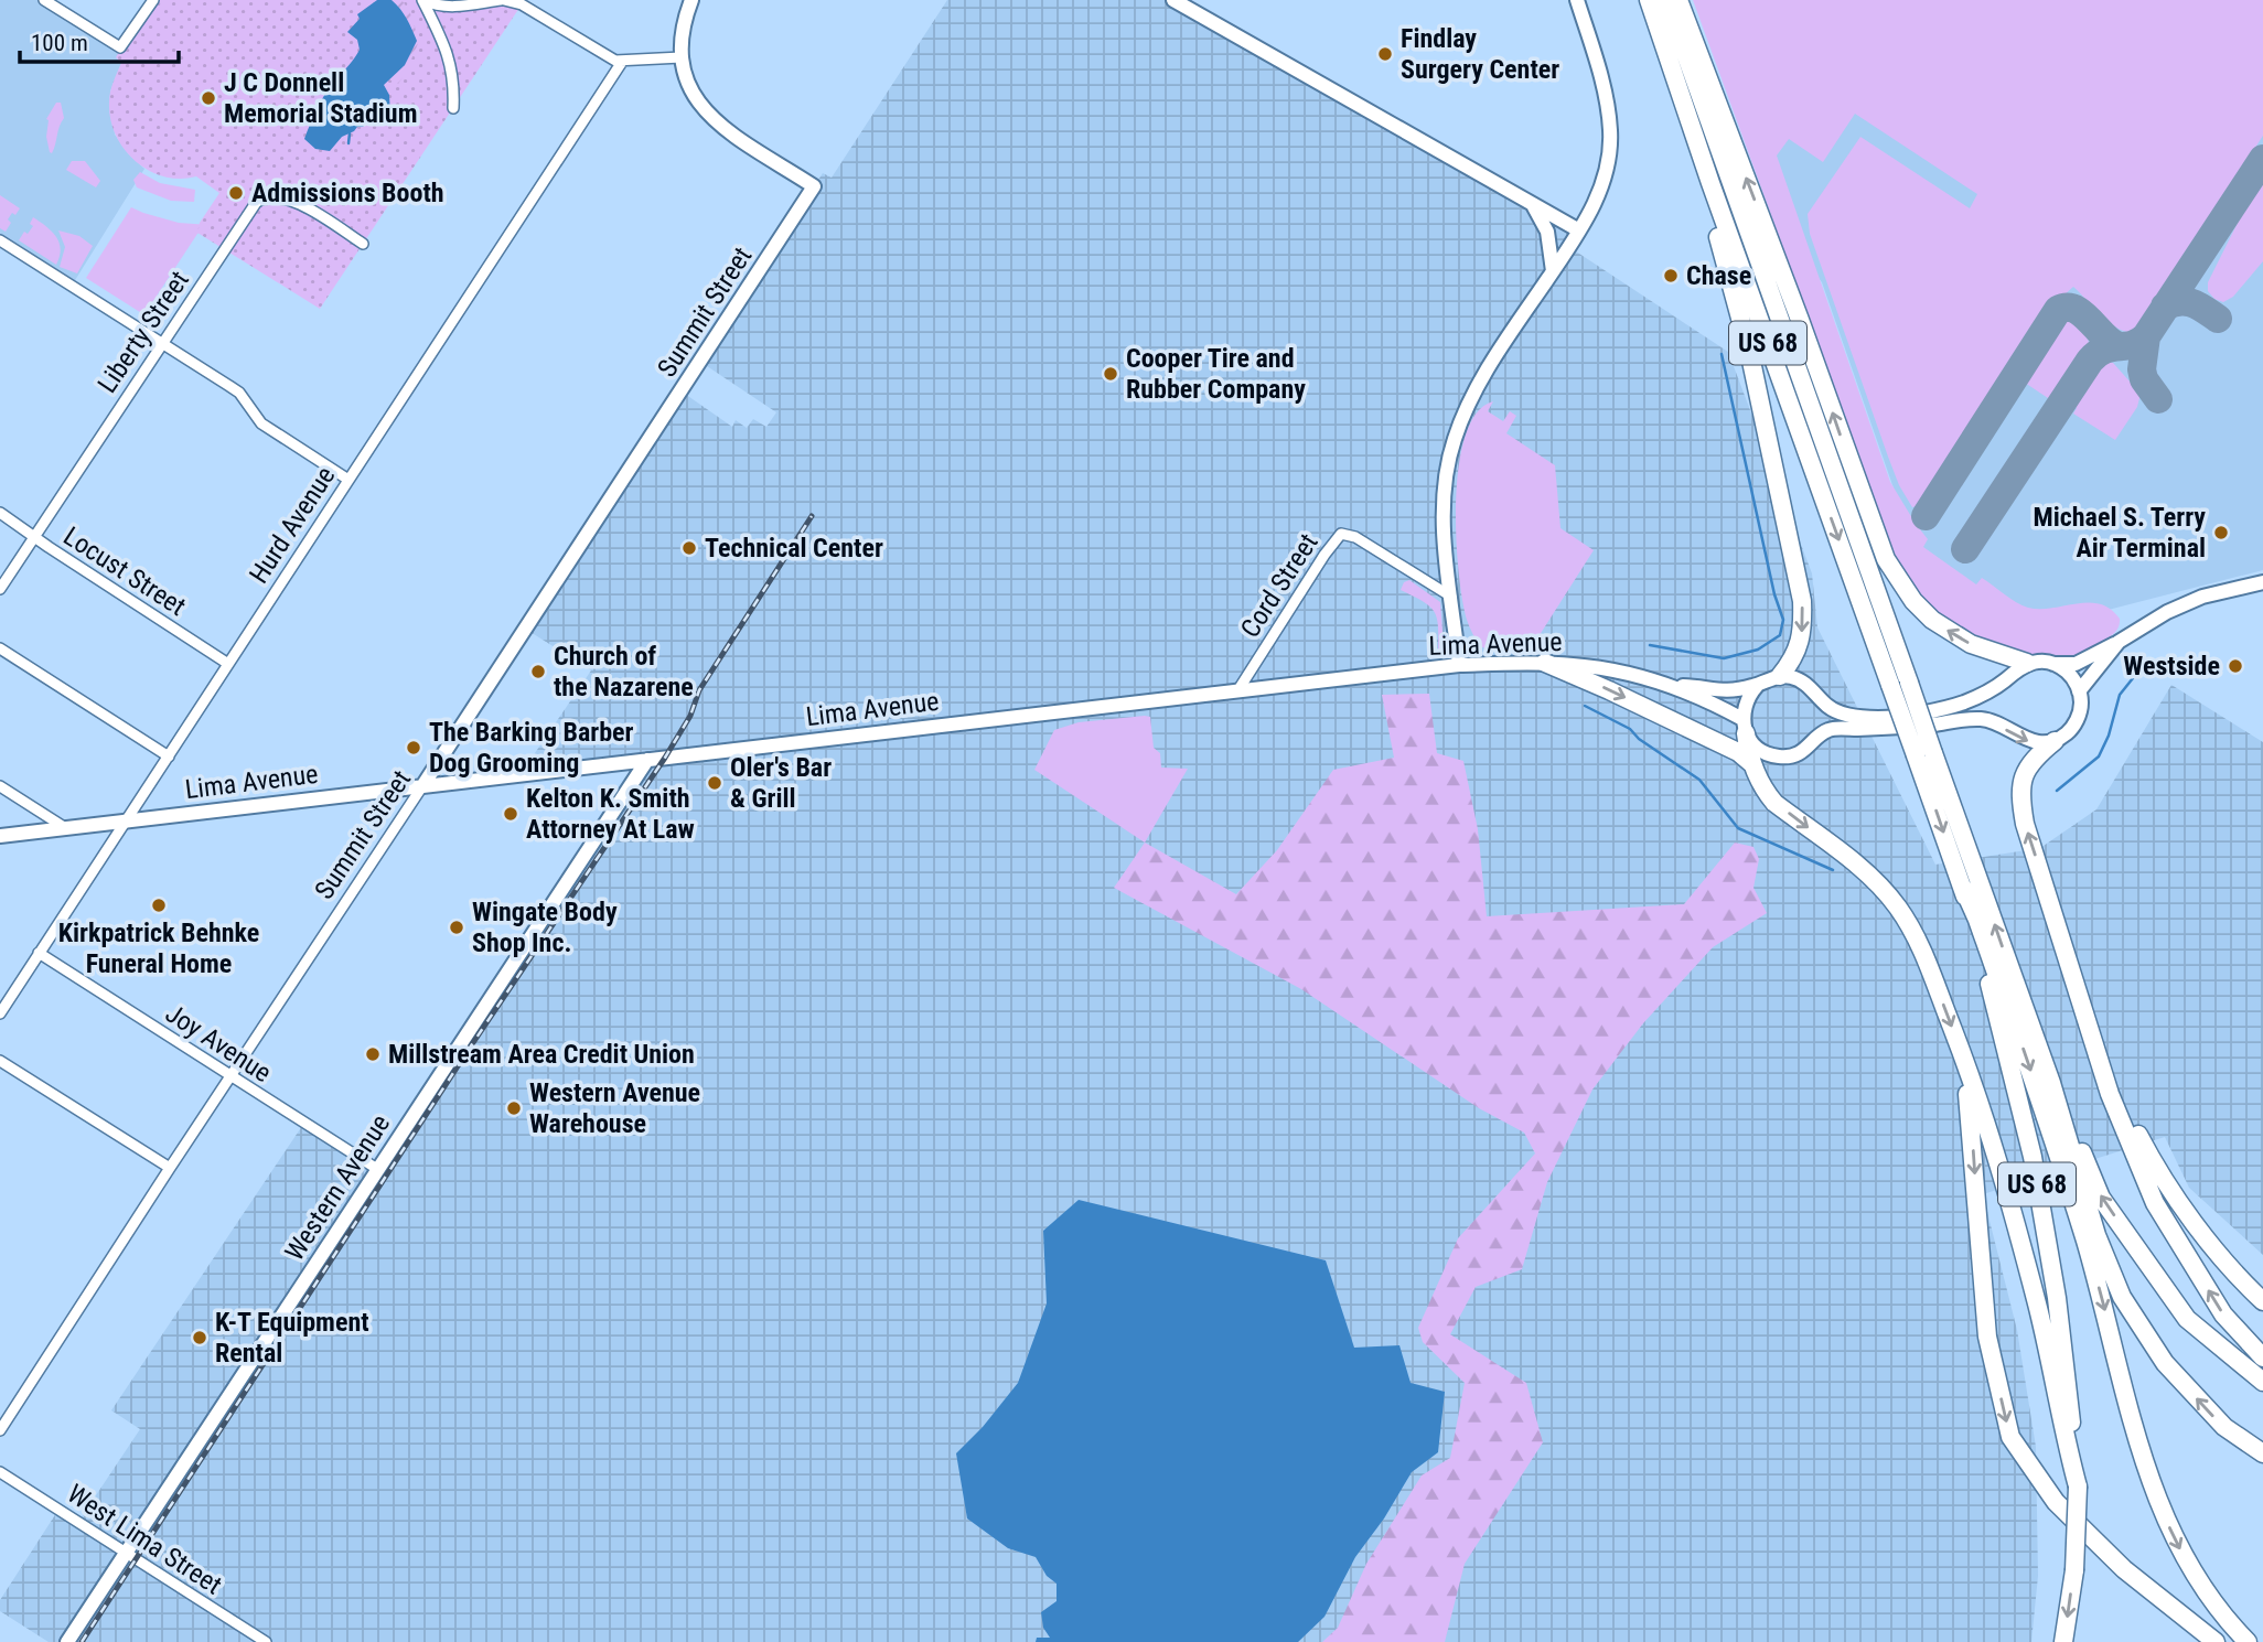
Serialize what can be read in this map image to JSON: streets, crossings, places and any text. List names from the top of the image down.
{
  "streets": {
    "highway": ["US 68"],
    "main road": ["Summit Street", "Lima Avenue", "Western Avenue"],
    "street": [
      "Liberty Street",
      "Hurd Avenue",
      "Locust Street",
      "Cord Street",
      "Joy Avenue",
      "West Lima Street"
    ]
  },
  "crossings": [
    ["Summit Street", "Lima Avenue"],
    ["Summit Street", "Joy Avenue"],
    ["Liberty Street", "Locust Street"],
    ["Hurd Avenue", "Locust Street"],
    ["Hurd Avenue", "Lima Avenue"],
    ["Hurd Avenue", "Joy Avenue"],
    ["Cord Street", "Lima Avenue"],
    ["Lima Avenue", "Western Avenue"],
    ["Joy Avenue", "Western Avenue"],
    ["Western Avenue", "West Lima Street"]
  ],
  "places": [
    "Findlay Surgery Center",
    "J C Donnell Memorial Stadium",
    "Admissions Booth",
    "Chase",
    "Cooper Tire and Rubber Company",
    "Michael S. Terry Air Terminal",
    "Technical Center",
    "Westside",
    "Church of the Nazarene",
    "The Barking Barber Dog Grooming",
    "Oler's Bar & Grill",
    "Kelton K. Smith Attorney At Law",
    "Kirkpatrick Behnke Funeral Home",
    "Wingate Body Shop Inc.",
    "Millstream Area Credit Union",
    "Western Avenue Warehouse",
    "K-T Equipment Rental"
  ],
  "scale_bar": "100 m"
}
